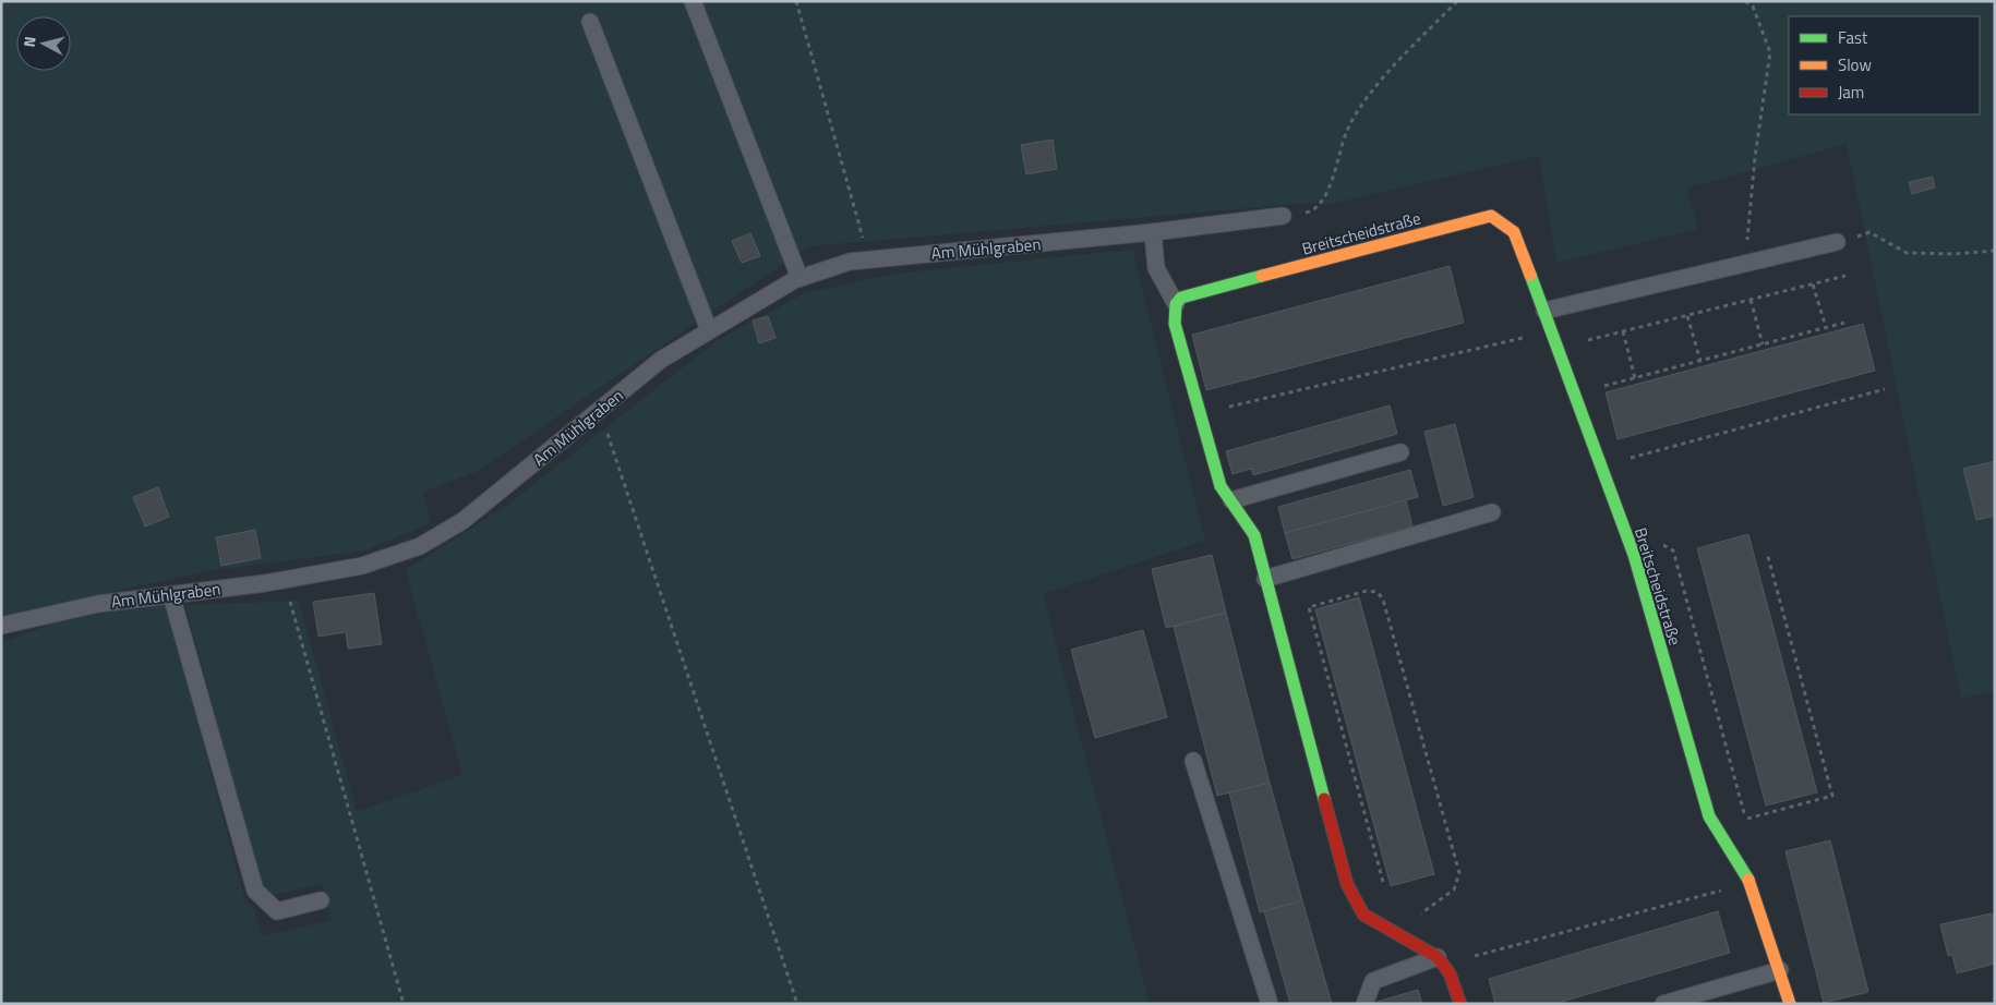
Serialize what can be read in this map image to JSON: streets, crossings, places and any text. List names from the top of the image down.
{
  "streets": {
    "street": ["Breitscheidstraße"],
    "lane": ["Am Mühlgraben"]
  },
  "legend": ["Fast", "Slow", "Jam"],
  "north": "left"
}
